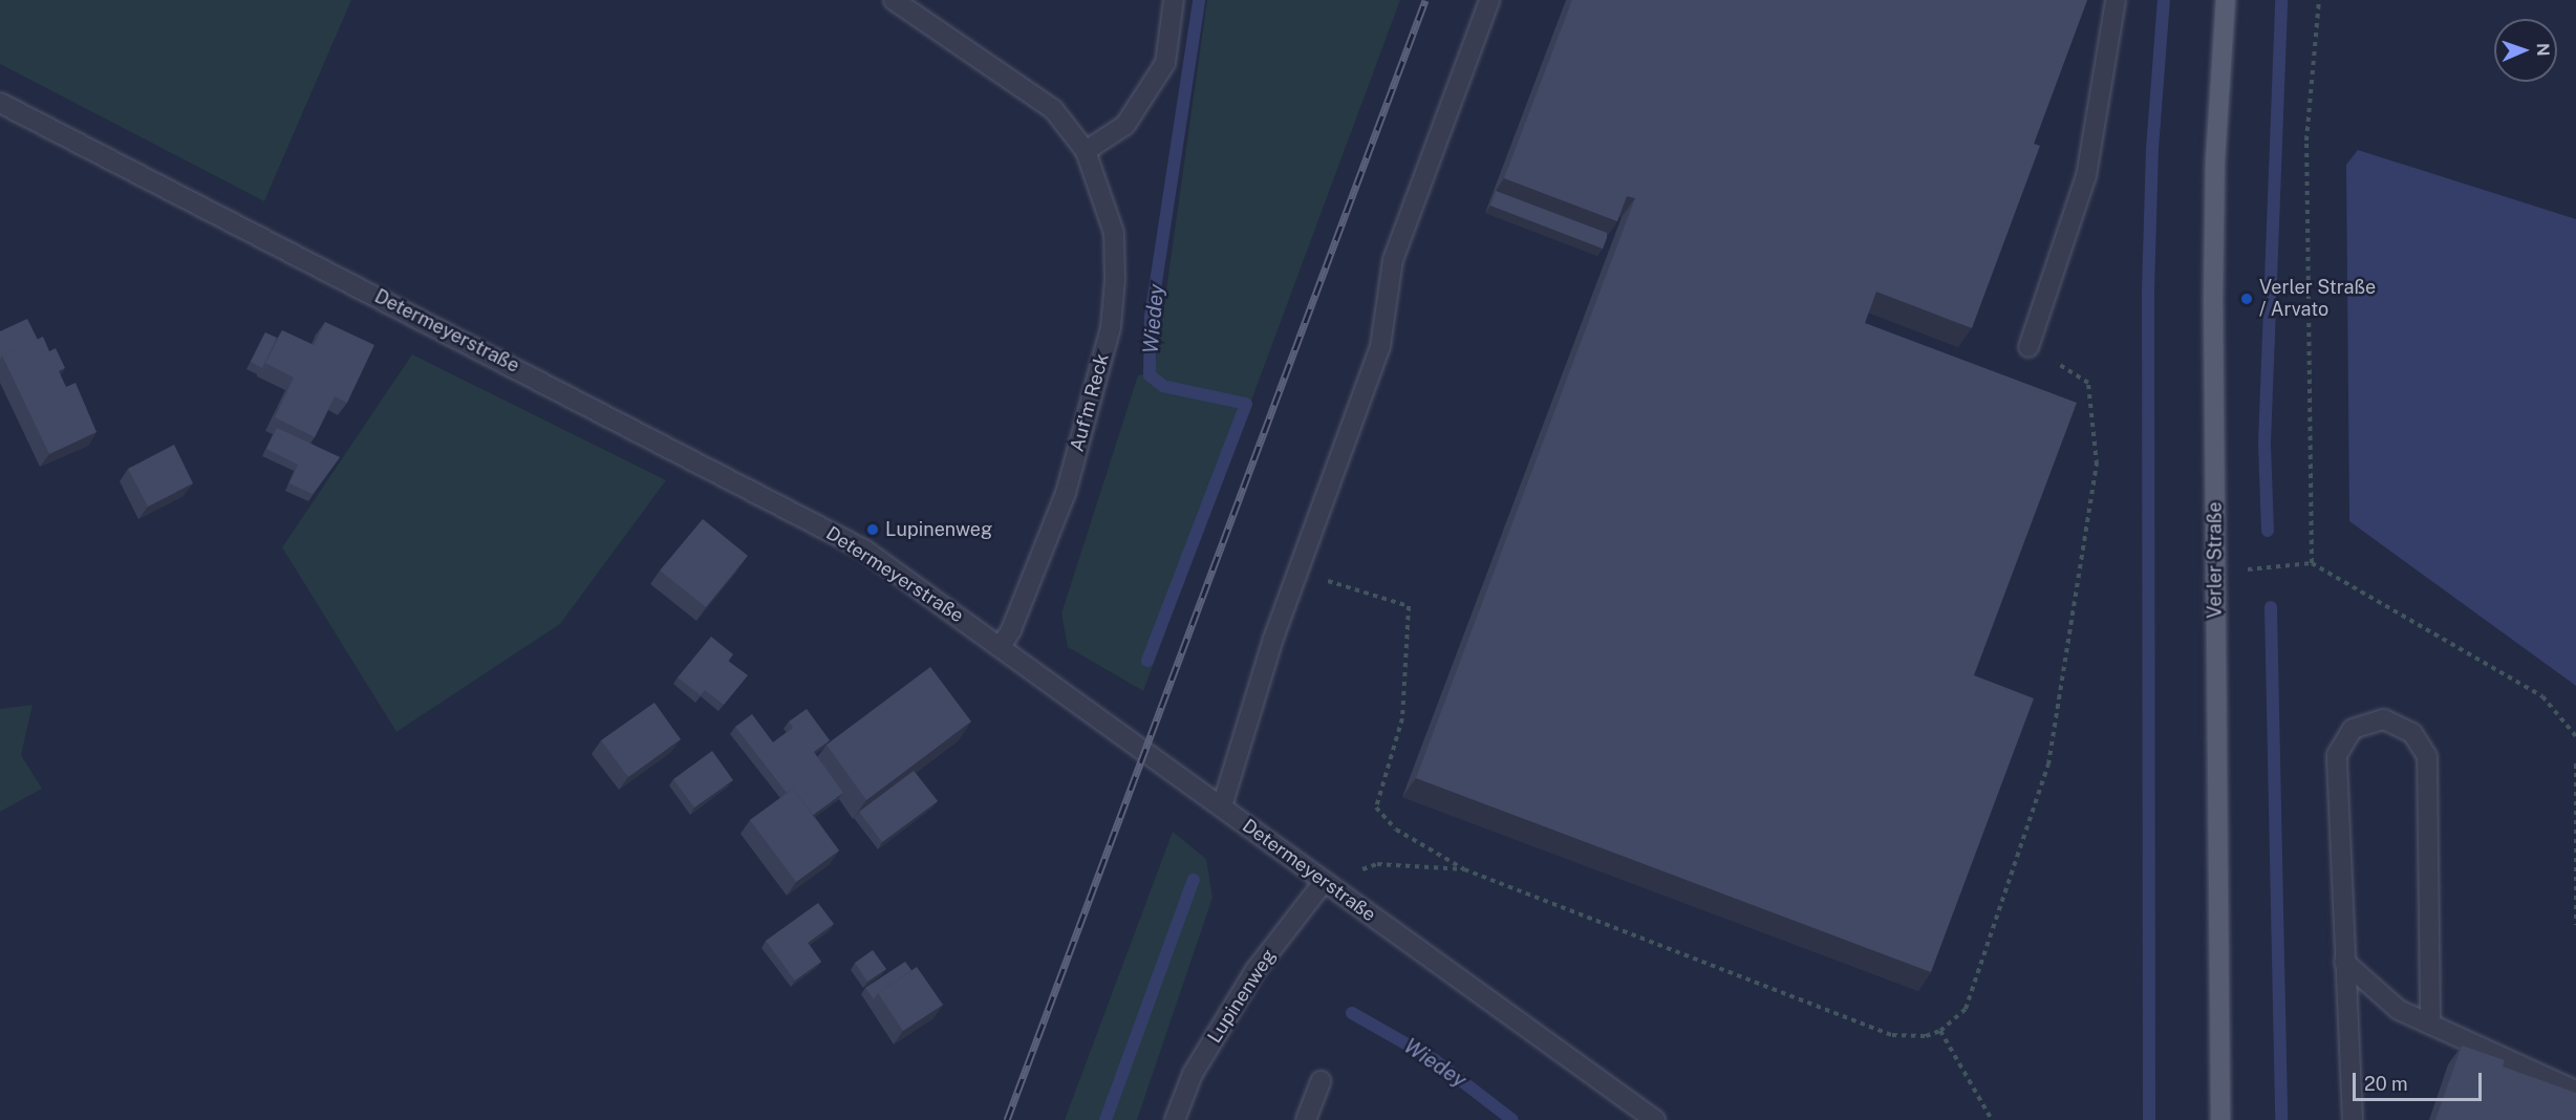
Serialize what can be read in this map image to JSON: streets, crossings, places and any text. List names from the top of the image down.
{
  "streets": {
    "main road": ["Verler Straße"],
    "street": ["Determeyerstraße", "Auf'm Reck", "Lupinenweg"]
  },
  "crossings": [
    ["Determeyerstraße", "Auf'm Reck"],
    ["Determeyerstraße", "Lupinenweg"]
  ],
  "water": ["Wiedey"],
  "places": ["Verler Straße / Arvato", "Lupinenweg"],
  "scale_bar": "20 m",
  "north": "right"
}
